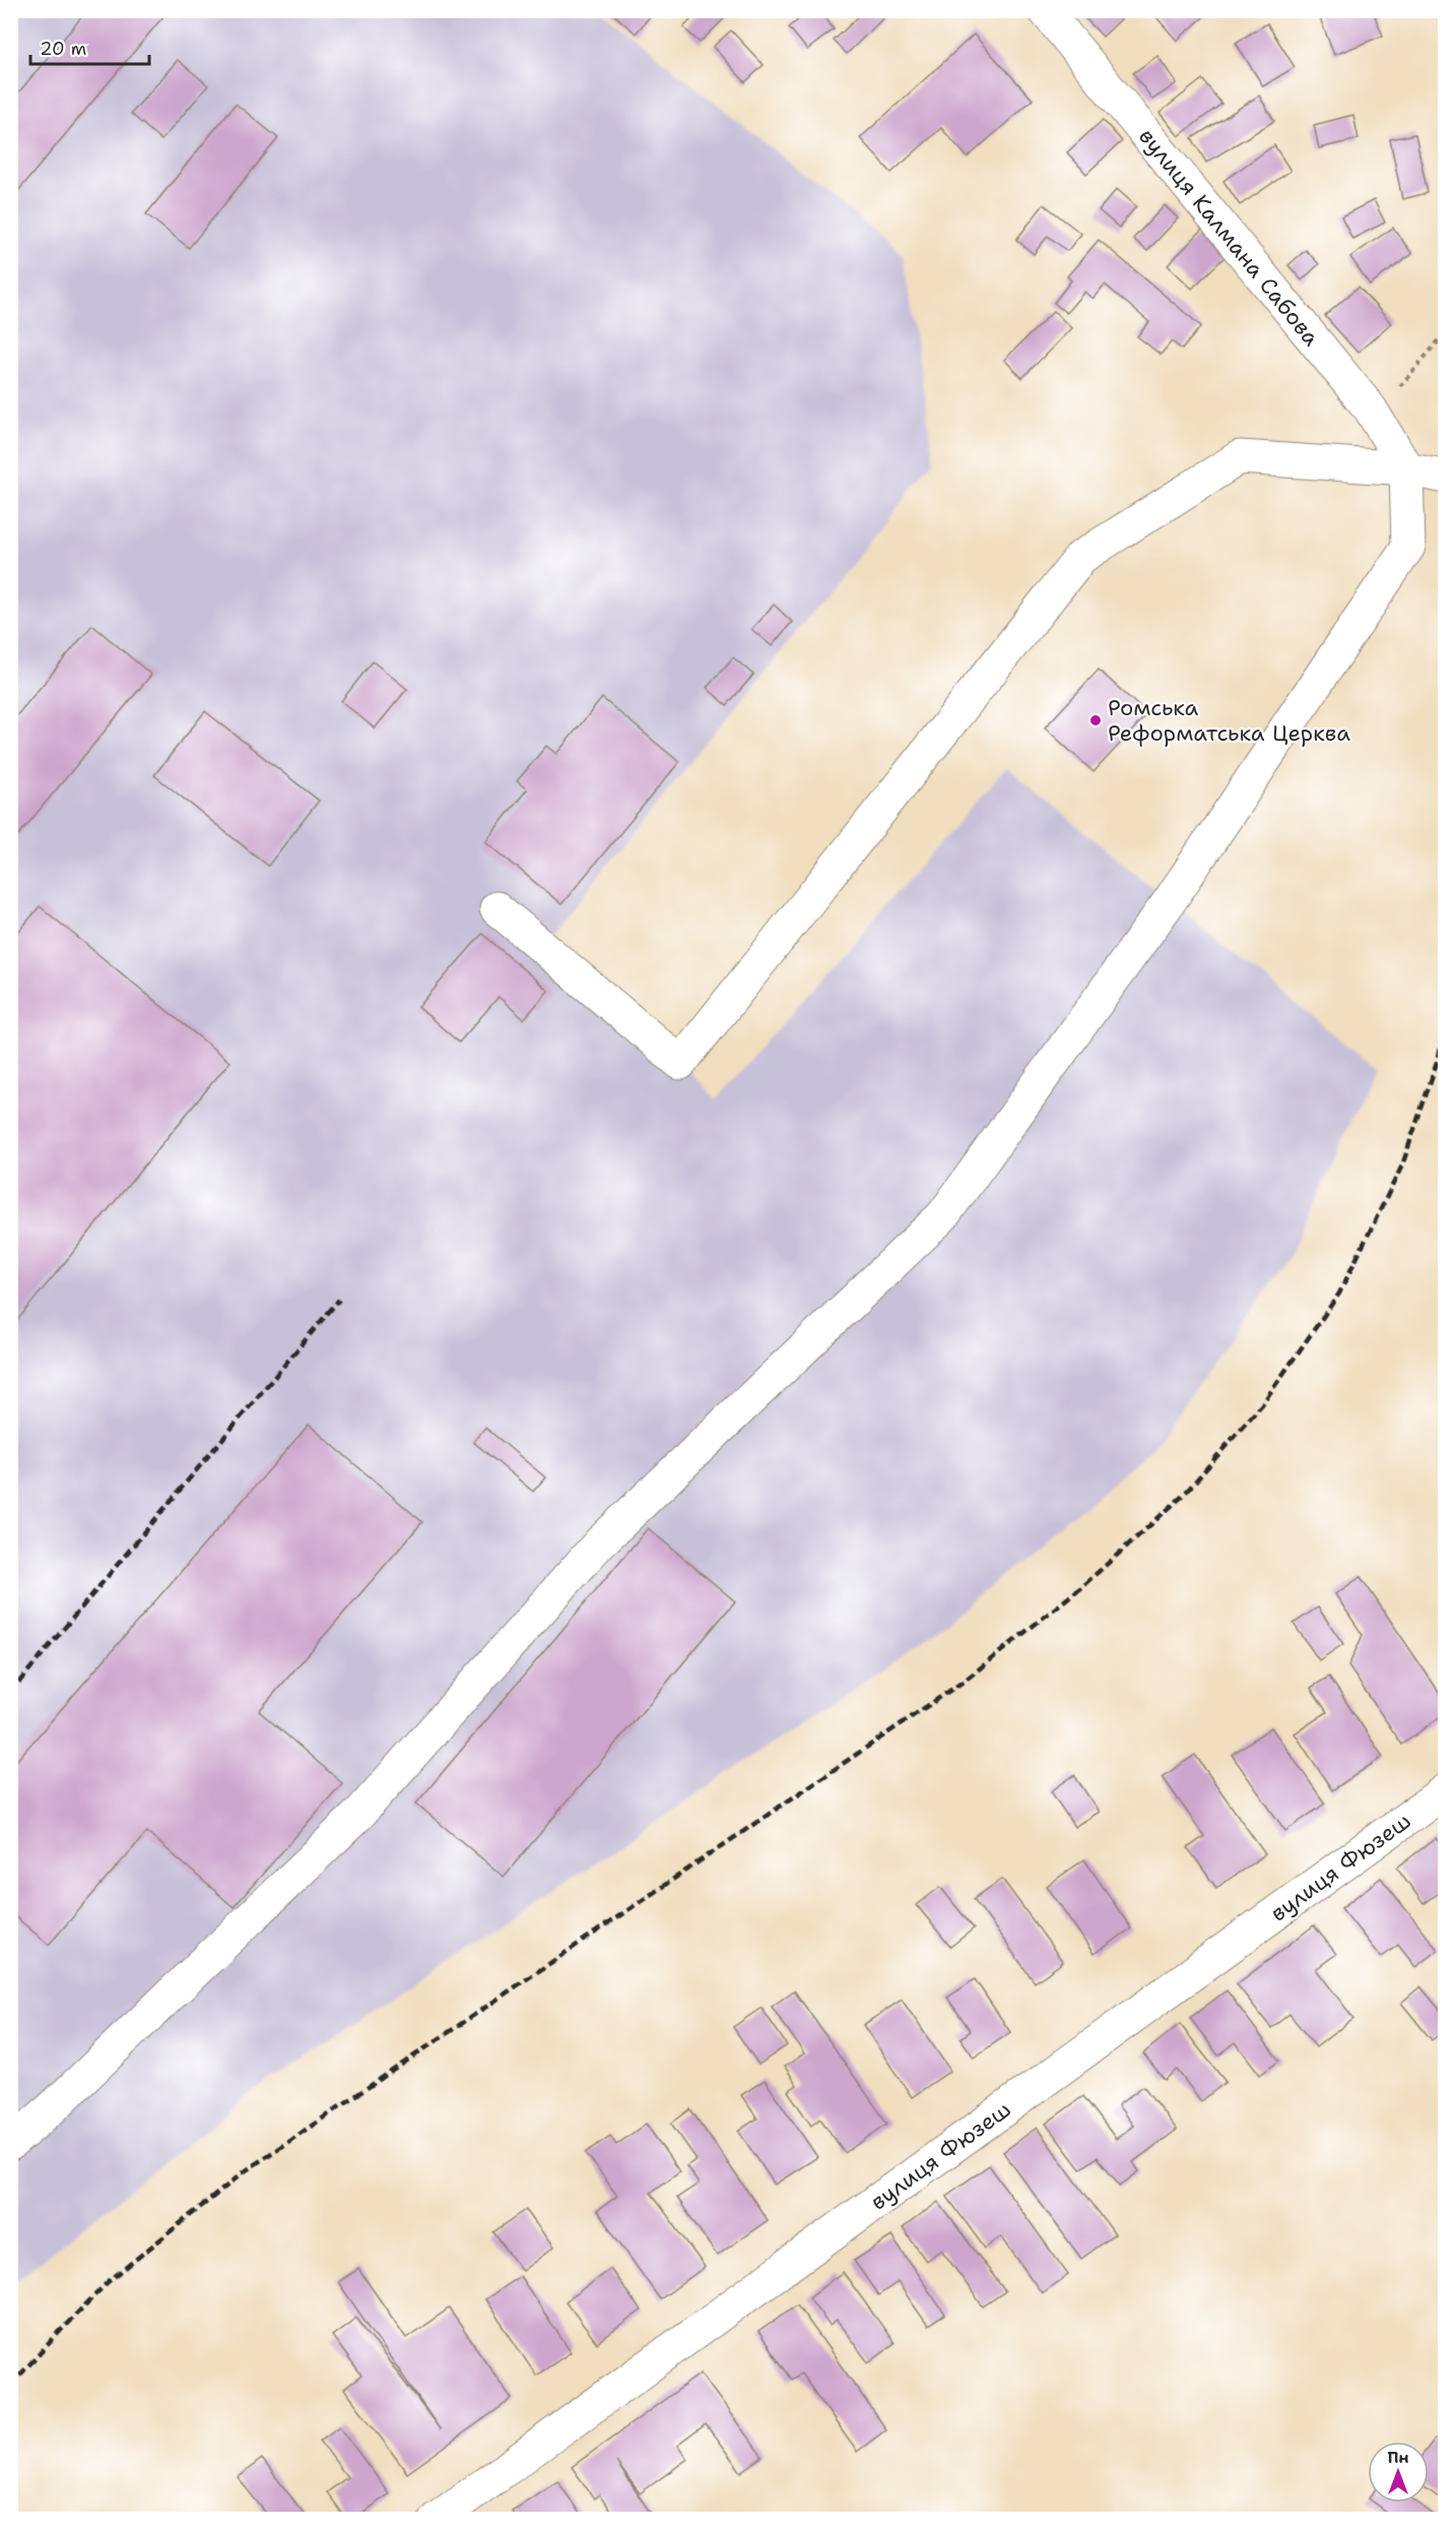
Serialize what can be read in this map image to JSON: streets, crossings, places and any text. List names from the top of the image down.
{
  "streets": {
    "street": ["вулиця Калмана Сабова", "вулиця Фюзеш"]
  },
  "places": ["Ромська Реформатська Церква"],
  "scale_bar": "20 m",
  "north": "top"
}
